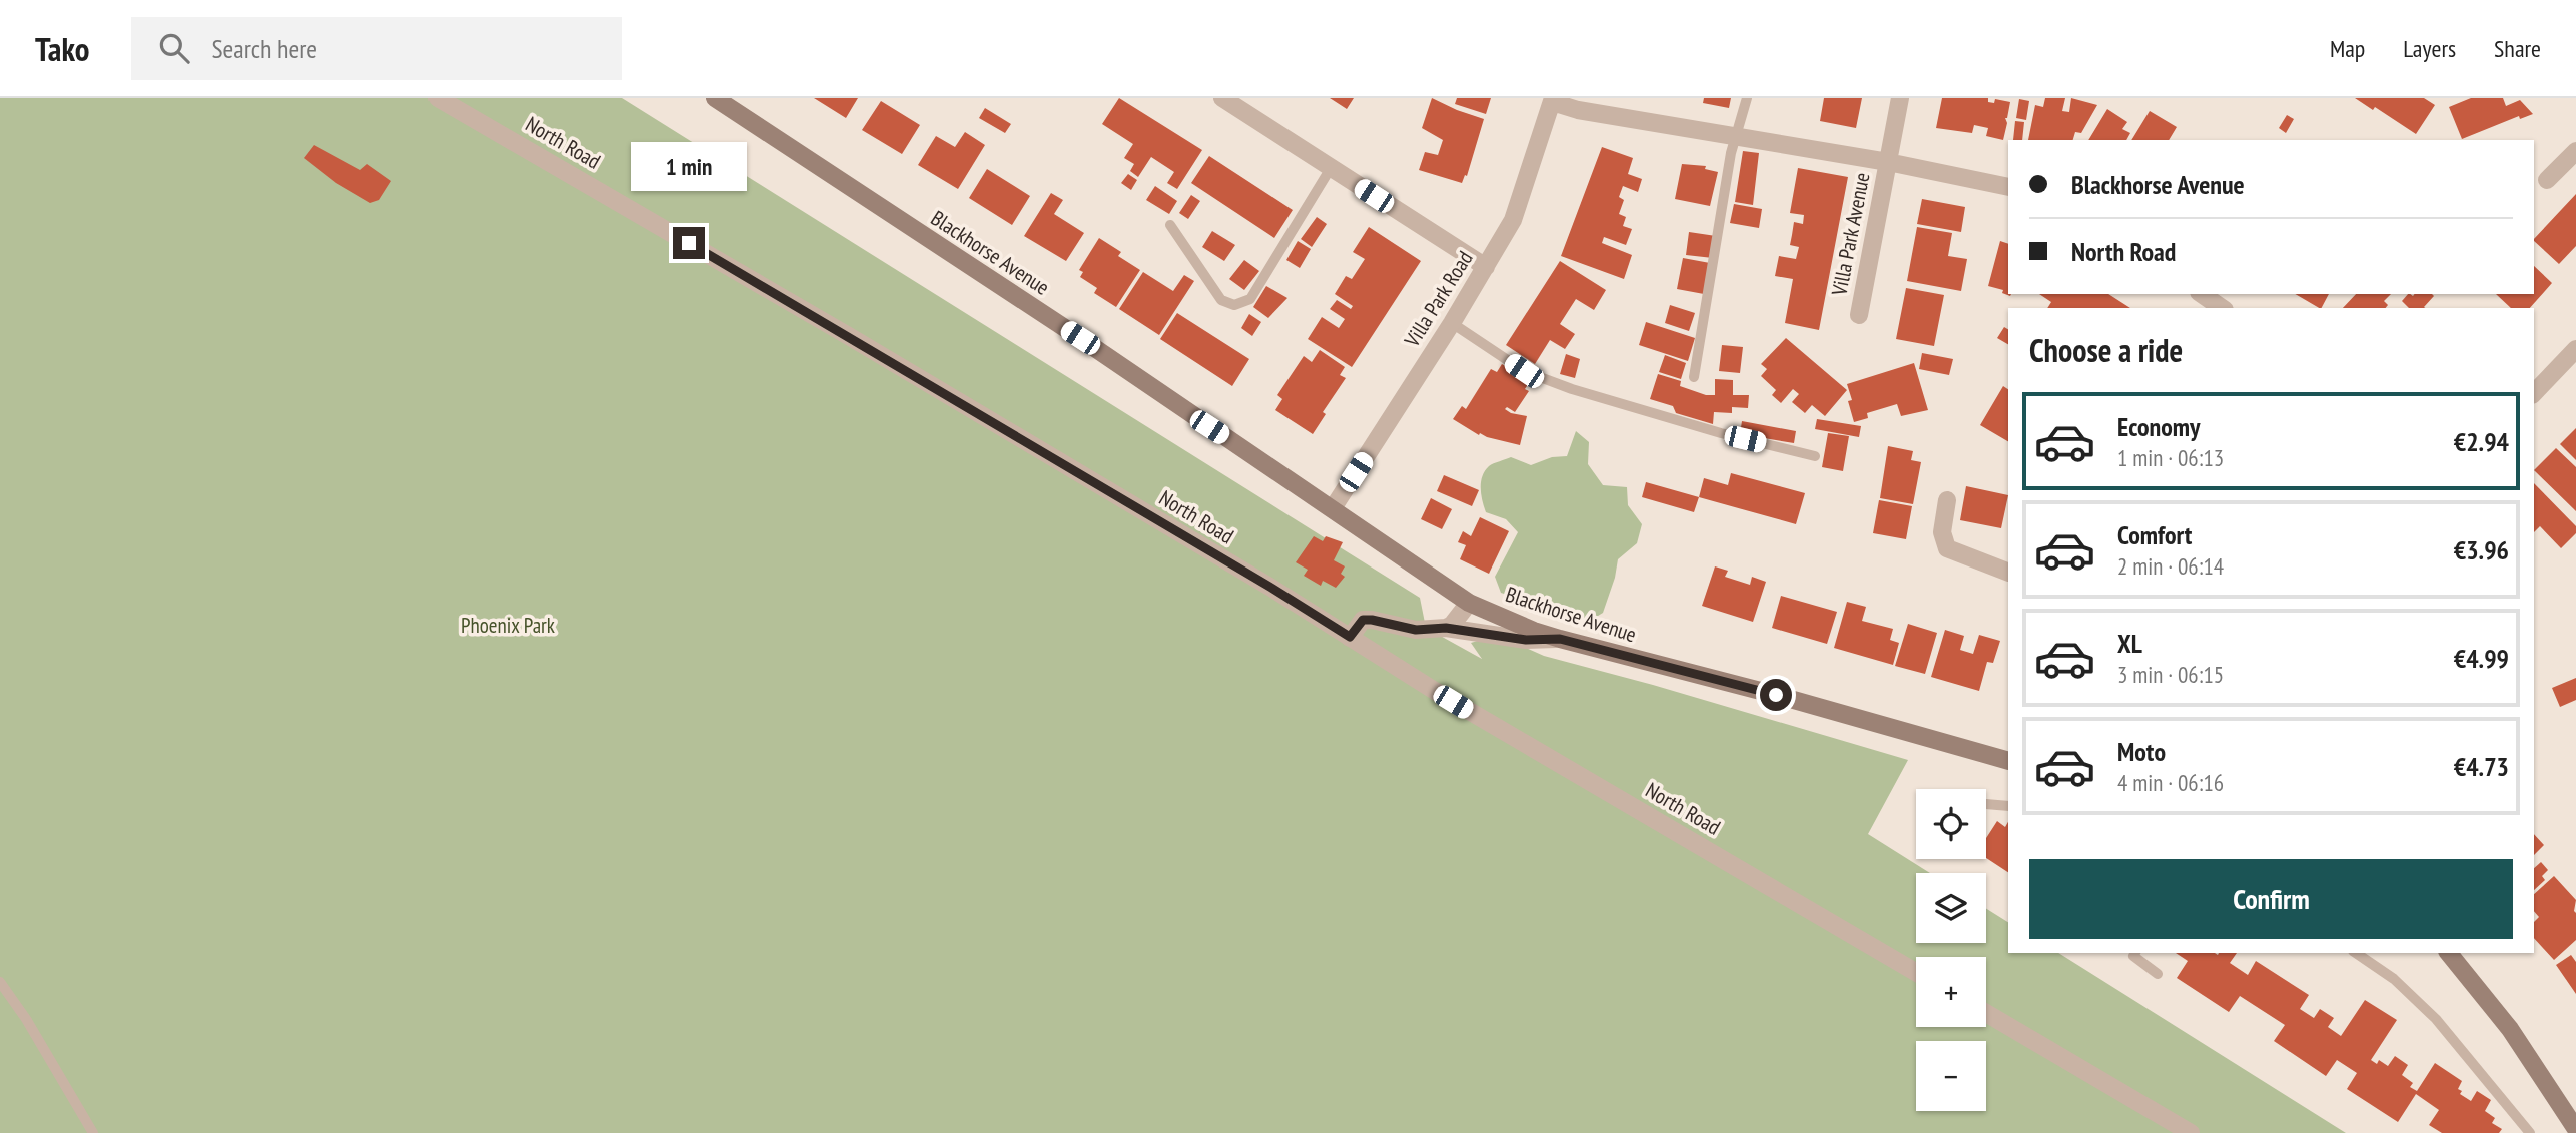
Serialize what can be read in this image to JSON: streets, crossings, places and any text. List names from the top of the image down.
{
  "streets": {
    "main road": ["Blackhorse Avenue"],
    "street": ["North Road", "Villa Park Avenue", "Villa Park Road"]
  },
  "crossings": [
    ["Villa Park Avenue", "Villa Park Road"],
    ["Blackhorse Avenue", "Villa Park Road"]
  ],
  "parks": ["Phoenix Park"],
  "page": {
    "header": "Tako",
    "search": "Search here",
    "nav": ["Map", "Layers", "Share"],
    "banner": ["Blackhorse Avenue", "North Road"],
    "bubble": "1 min",
    "heading": "Choose a ride",
    "list": [
      {
        "name": "Economy",
        "note": "1 min · 06:13",
        "value": "€2.94"
      },
      {
        "name": "Comfort",
        "note": "2 min · 06:14",
        "value": "€3.96"
      },
      {
        "name": "XL",
        "note": "3 min · 06:15",
        "value": "€4.99"
      },
      {
        "name": "Moto",
        "note": "4 min · 06:16",
        "value": "€4.73"
      }
    ],
    "map_buttons": ["+", "−"],
    "buttons": "Confirm"
  }
}
